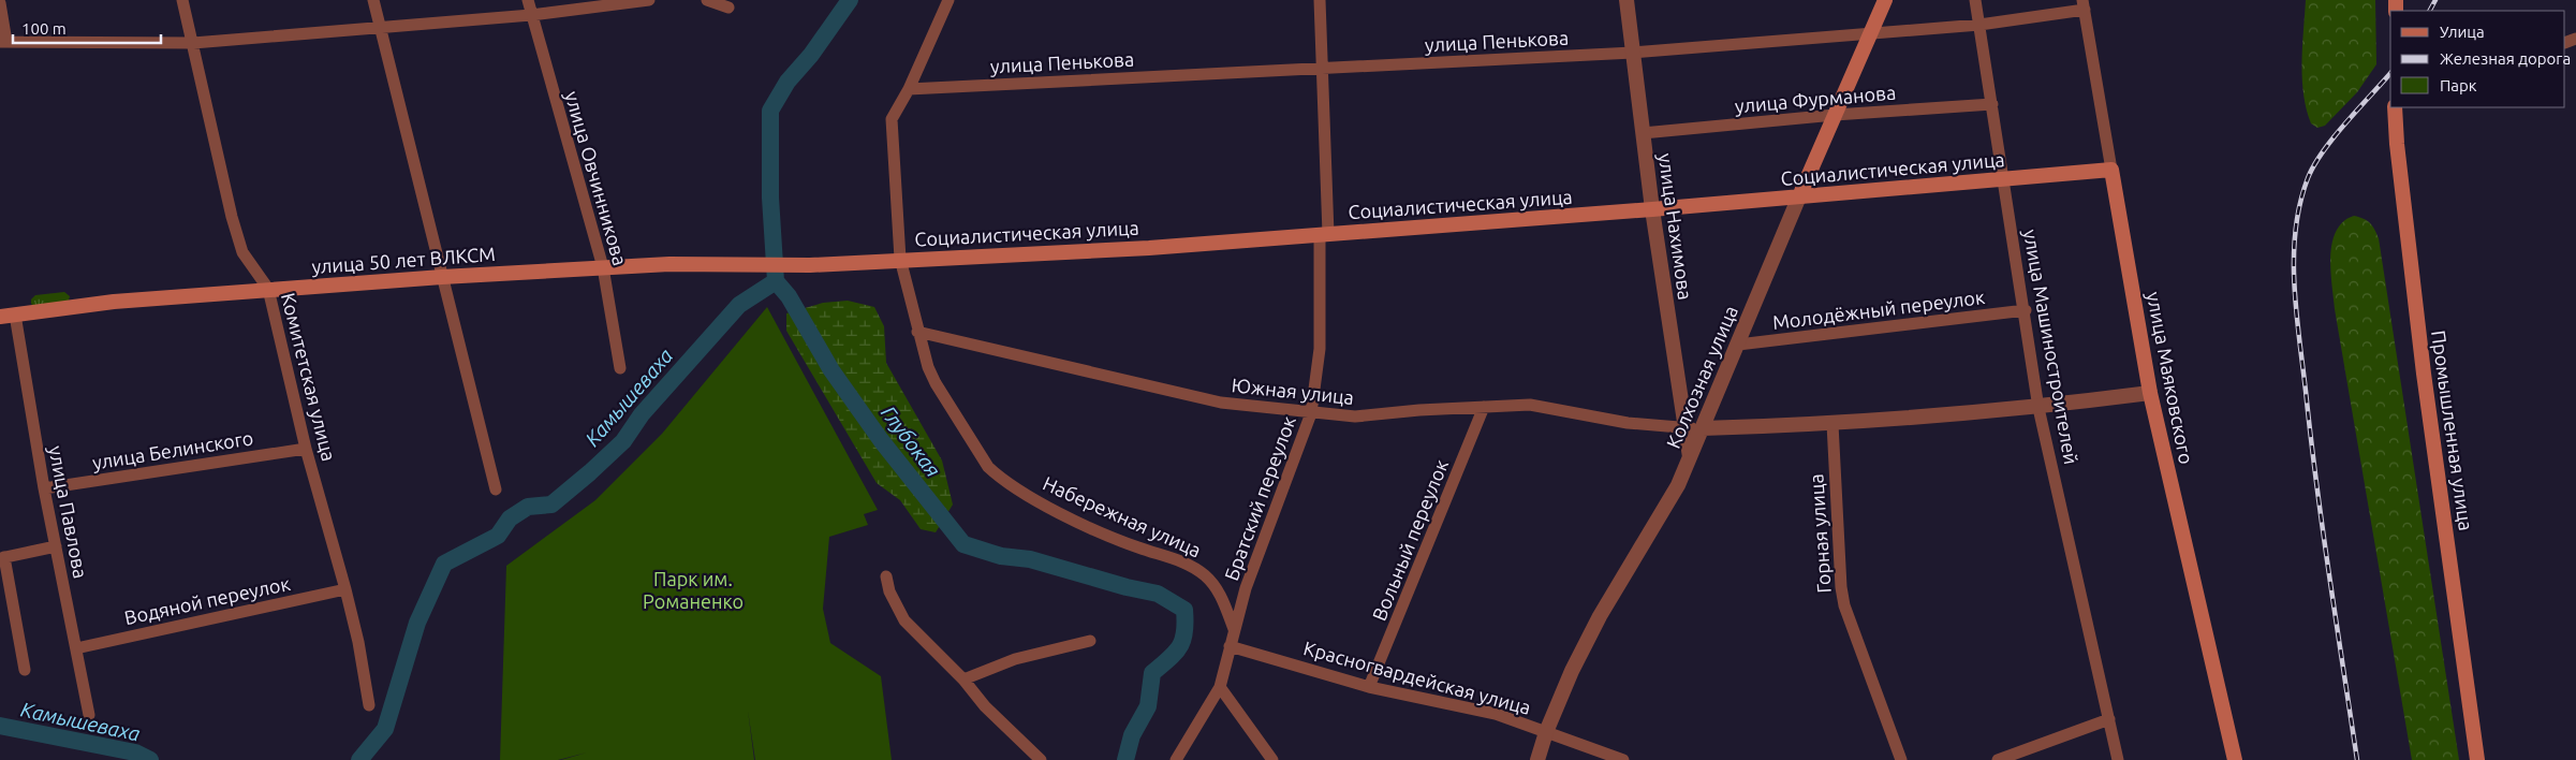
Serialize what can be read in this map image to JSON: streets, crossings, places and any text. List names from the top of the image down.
{
  "streets": {
    "main road": [
      "Социалистическая улица",
      "улица 50 лет ВЛКСМ",
      "Колхозная улица",
      "улица Маяковского",
      "Промышленная улица"
    ],
    "street": [
      "улица Пенькова",
      "улица Фурманова",
      "улица Овчинникова",
      "улица Нахимова",
      "Молодёжный переулок",
      "улица Машиностроителей",
      "Комитетская улица",
      "Южная улица",
      "улица Белинского",
      "Братский переулок",
      "улица Павлова",
      "Набережная улица",
      "Горная улица",
      "Вольный переулок",
      "Водяной переулок",
      "Красногвардейская улица"
    ]
  },
  "crossings": [
    ["улица Пенькова", "улица Нахимова"],
    ["улица Пенькова", "улица Машиностроителей"],
    ["улица Пенькова", "Колхозная улица"],
    ["улица Пенькова", "улица Маяковского"],
    ["улица Пенькова", "Братский переулок"],
    ["улица Пенькова", "Набережная улица"],
    ["улица Фурманова", "улица Нахимова"],
    ["улица Фурманова", "улица Машиностроителей"],
    ["улица Фурманова", "Колхозная улица"],
    ["Социалистическая улица", "улица Нахимова"],
    ["Социалистическая улица", "улица 50 лет ВЛКСМ"],
    ["Социалистическая улица", "улица Машиностроителей"],
    ["Социалистическая улица", "Колхозная улица"],
    ["Социалистическая улица", "улица Маяковского"],
    ["Социалистическая улица", "Братский переулок"],
    ["Социалистическая улица", "Набережная улица"],
    ["улица Овчинникова", "улица 50 лет ВЛКСМ"],
    ["улица Нахимова", "Колхозная улица"],
    ["улица Нахимова", "Южная улица"],
    ["улица 50 лет ВЛКСМ", "Комитетская улица"],
    ["улица 50 лет ВЛКСМ", "улица Павлова"],
    ["Молодёжный переулок", "улица Машиностроителей"],
    ["Молодёжный переулок", "Колхозная улица"],
    ["Комитетская улица", "улица Белинского"],
    ["Комитетская улица", "Водяной переулок"],
    ["Колхозная улица", "Южная улица"],
    ["Колхозная улица", "Красногвардейская улица"],
    ["Южная улица", "Братский переулок"],
    ["Южная улица", "Набережная улица"],
    ["Южная улица", "Вольный переулок"],
    ["улица Белинского", "улица Павлова"],
    ["Братский переулок", "Набережная улица"],
    ["Братский переулок", "Красногвардейская улица"],
    ["улица Павлова", "Водяной переулок"],
    ["Вольный переулок", "Красногвардейская улица"]
  ],
  "water": ["Камышеваха", "Глубокая"],
  "parks": ["Парк им. Романенко"],
  "legend": ["Улица", "Железная дорога", "Парк"],
  "scale_bar": "100 m"
}
